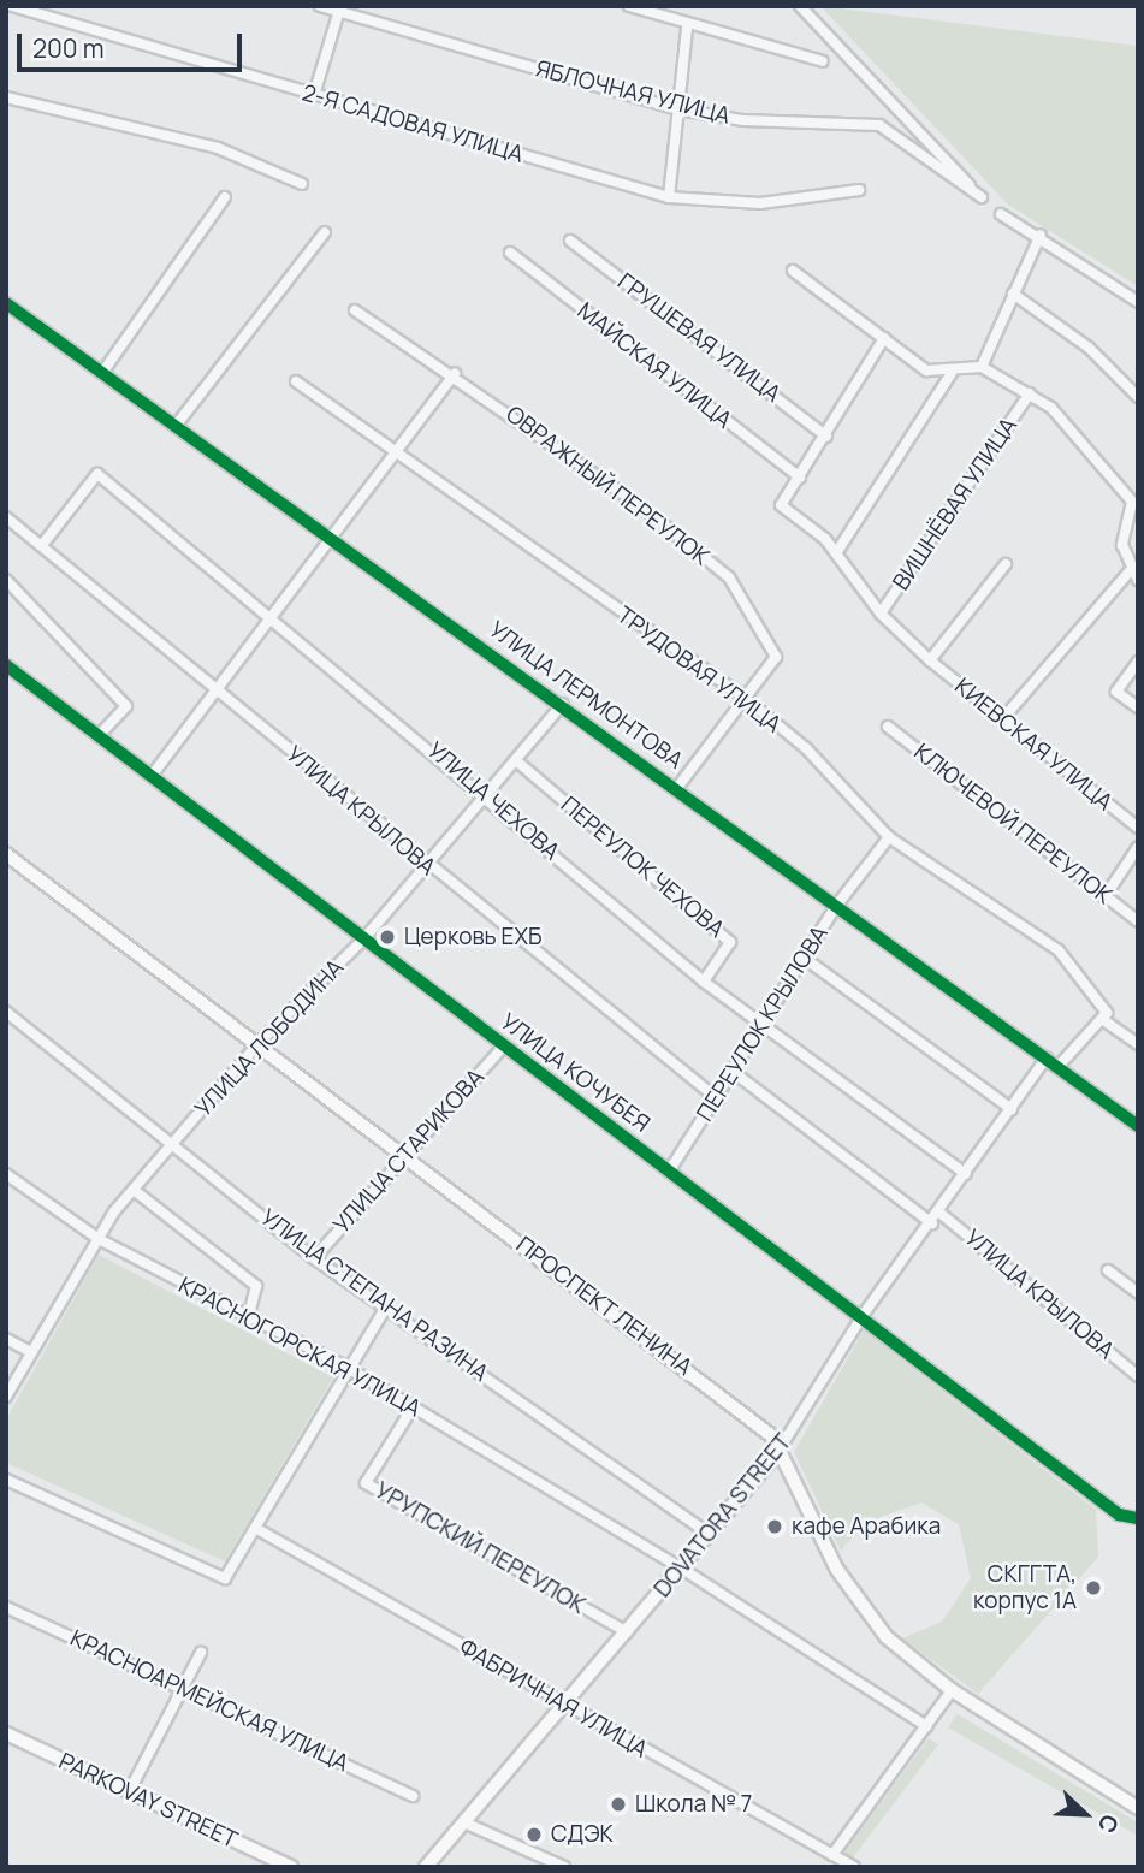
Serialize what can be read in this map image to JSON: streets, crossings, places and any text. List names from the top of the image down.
{
  "streets": {
    "main road": ["ПРОСПЕКТ ЛЕНИНА", "DOVATORA STREET", "PARKOVAY STREET"],
    "street": [
      "ЯБЛОЧНАЯ УЛИЦА",
      "2-Я САДОВАЯ УЛИЦА",
      "ГРУШЕВАЯ УЛИЦА",
      "МАЙСКАЯ УЛИЦА",
      "ОВРАЖНЫЙ ПЕРЕУЛОК",
      "ВИШНЁВАЯ УЛИЦА",
      "ТРУДОВАЯ УЛИЦА",
      "УЛИЦА ЛЕРМОНТОВА",
      "КИЕВСКАЯ УЛИЦА",
      "УЛИЦА ЧЕХОВА",
      "УЛИЦА КРЫЛОВА",
      "КЛЮЧЕВОЙ ПЕРЕУЛОК",
      "ПЕРЕУЛОК ЧЕХОВА",
      "ПЕРЕУЛОК КРЫЛОВА",
      "УЛИЦА ЛОБОДИНА",
      "УЛИЦА КОЧУБЕЯ",
      "УЛИЦА СТАРИКОВА",
      "УЛИЦА СТЕПАНА РАЗИНА",
      "КРАСНОГОРСКАЯ УЛИЦА",
      "УРУПСКИЙ ПЕРЕУЛОК",
      "ФАБРИЧНАЯ УЛИЦА",
      "КРАСНОАРМЕЙСКАЯ УЛИЦА"
    ]
  },
  "crossings": [
    ["ГРУШЕВАЯ УЛИЦА", "КИЕВСКАЯ УЛИЦА"],
    ["МАЙСКАЯ УЛИЦА", "КИЕВСКАЯ УЛИЦА"],
    ["ОВРАЖНЫЙ ПЕРЕУЛОК", "ТРУДОВАЯ УЛИЦА"],
    ["ОВРАЖНЫЙ ПЕРЕУЛОК", "УЛИЦА ЛЕРМОНТОВА"],
    ["ВИШНЁВАЯ УЛИЦА", "КИЕВСКАЯ УЛИЦА"],
    ["ТРУДОВАЯ УЛИЦА", "ПЕРЕУЛОК КРЫЛОВА"],
    ["УЛИЦА ЛЕРМОНТОВА", "ПЕРЕУЛОК КРЫЛОВА"],
    ["УЛИЦА ЛЕРМОНТОВА", "УЛИЦА ЛОБОДИНА"],
    ["УЛИЦА ЛЕРМОНТОВА", "DOVATORA STREET"],
    ["УЛИЦА ЧЕХОВА", "УЛИЦА КРЫЛОВА"],
    ["УЛИЦА ЧЕХОВА", "ПЕРЕУЛОК ЧЕХОВА"],
    ["УЛИЦА ЧЕХОВА", "ПЕРЕУЛОК КРЫЛОВА"],
    ["УЛИЦА ЧЕХОВА", "УЛИЦА ЛОБОДИНА"],
    ["УЛИЦА ЧЕХОВА", "DOVATORA STREET"],
    ["УЛИЦА КРЫЛОВА", "ПЕРЕУЛОК КРЫЛОВА"],
    ["УЛИЦА КРЫЛОВА", "УЛИЦА ЛОБОДИНА"],
    ["УЛИЦА КРЫЛОВА", "DOVATORA STREET"],
    ["ПЕРЕУЛОК ЧЕХОВА", "УЛИЦА ЛОБОДИНА"],
    ["ПЕРЕУЛОК КРЫЛОВА", "УЛИЦА КОЧУБЕЯ"],
    ["УЛИЦА ЛОБОДИНА", "УЛИЦА КОЧУБЕЯ"],
    ["УЛИЦА ЛОБОДИНА", "УЛИЦА СТЕПАНА РАЗИНА"],
    ["УЛИЦА ЛОБОДИНА", "ПРОСПЕКТ ЛЕНИНА"],
    ["УЛИЦА ЛОБОДИНА", "КРАСНОГОРСКАЯ УЛИЦА"],
    ["УЛИЦА КОЧУБЕЯ", "УЛИЦА СТАРИКОВА"],
    ["УЛИЦА КОЧУБЕЯ", "DOVATORA STREET"],
    ["УЛИЦА СТАРИКОВА", "УЛИЦА СТЕПАНА РАЗИНА"],
    ["УЛИЦА СТАРИКОВА", "ПРОСПЕКТ ЛЕНИНА"],
    ["УЛИЦА СТЕПАНА РАЗИНА", "DOVATORA STREET"],
    ["ПРОСПЕКТ ЛЕНИНА", "DOVATORA STREET"],
    ["КРАСНОГОРСКАЯ УЛИЦА", "DOVATORA STREET"],
    ["КРАСНОГОРСКАЯ УЛИЦА", "УРУПСКИЙ ПЕРЕУЛОК"],
    ["DOVATORA STREET", "УРУПСКИЙ ПЕРЕУЛОК"],
    ["DOVATORA STREET", "ФАБРИЧНАЯ УЛИЦА"]
  ],
  "places": [
    "Церковь ЕХБ",
    "кафе Арабика",
    "СКГГТА, корпус 1А",
    "Школа № 7",
    "СДЭК"
  ],
  "scale_bar": "200 m",
  "north": "bottom right"
}
